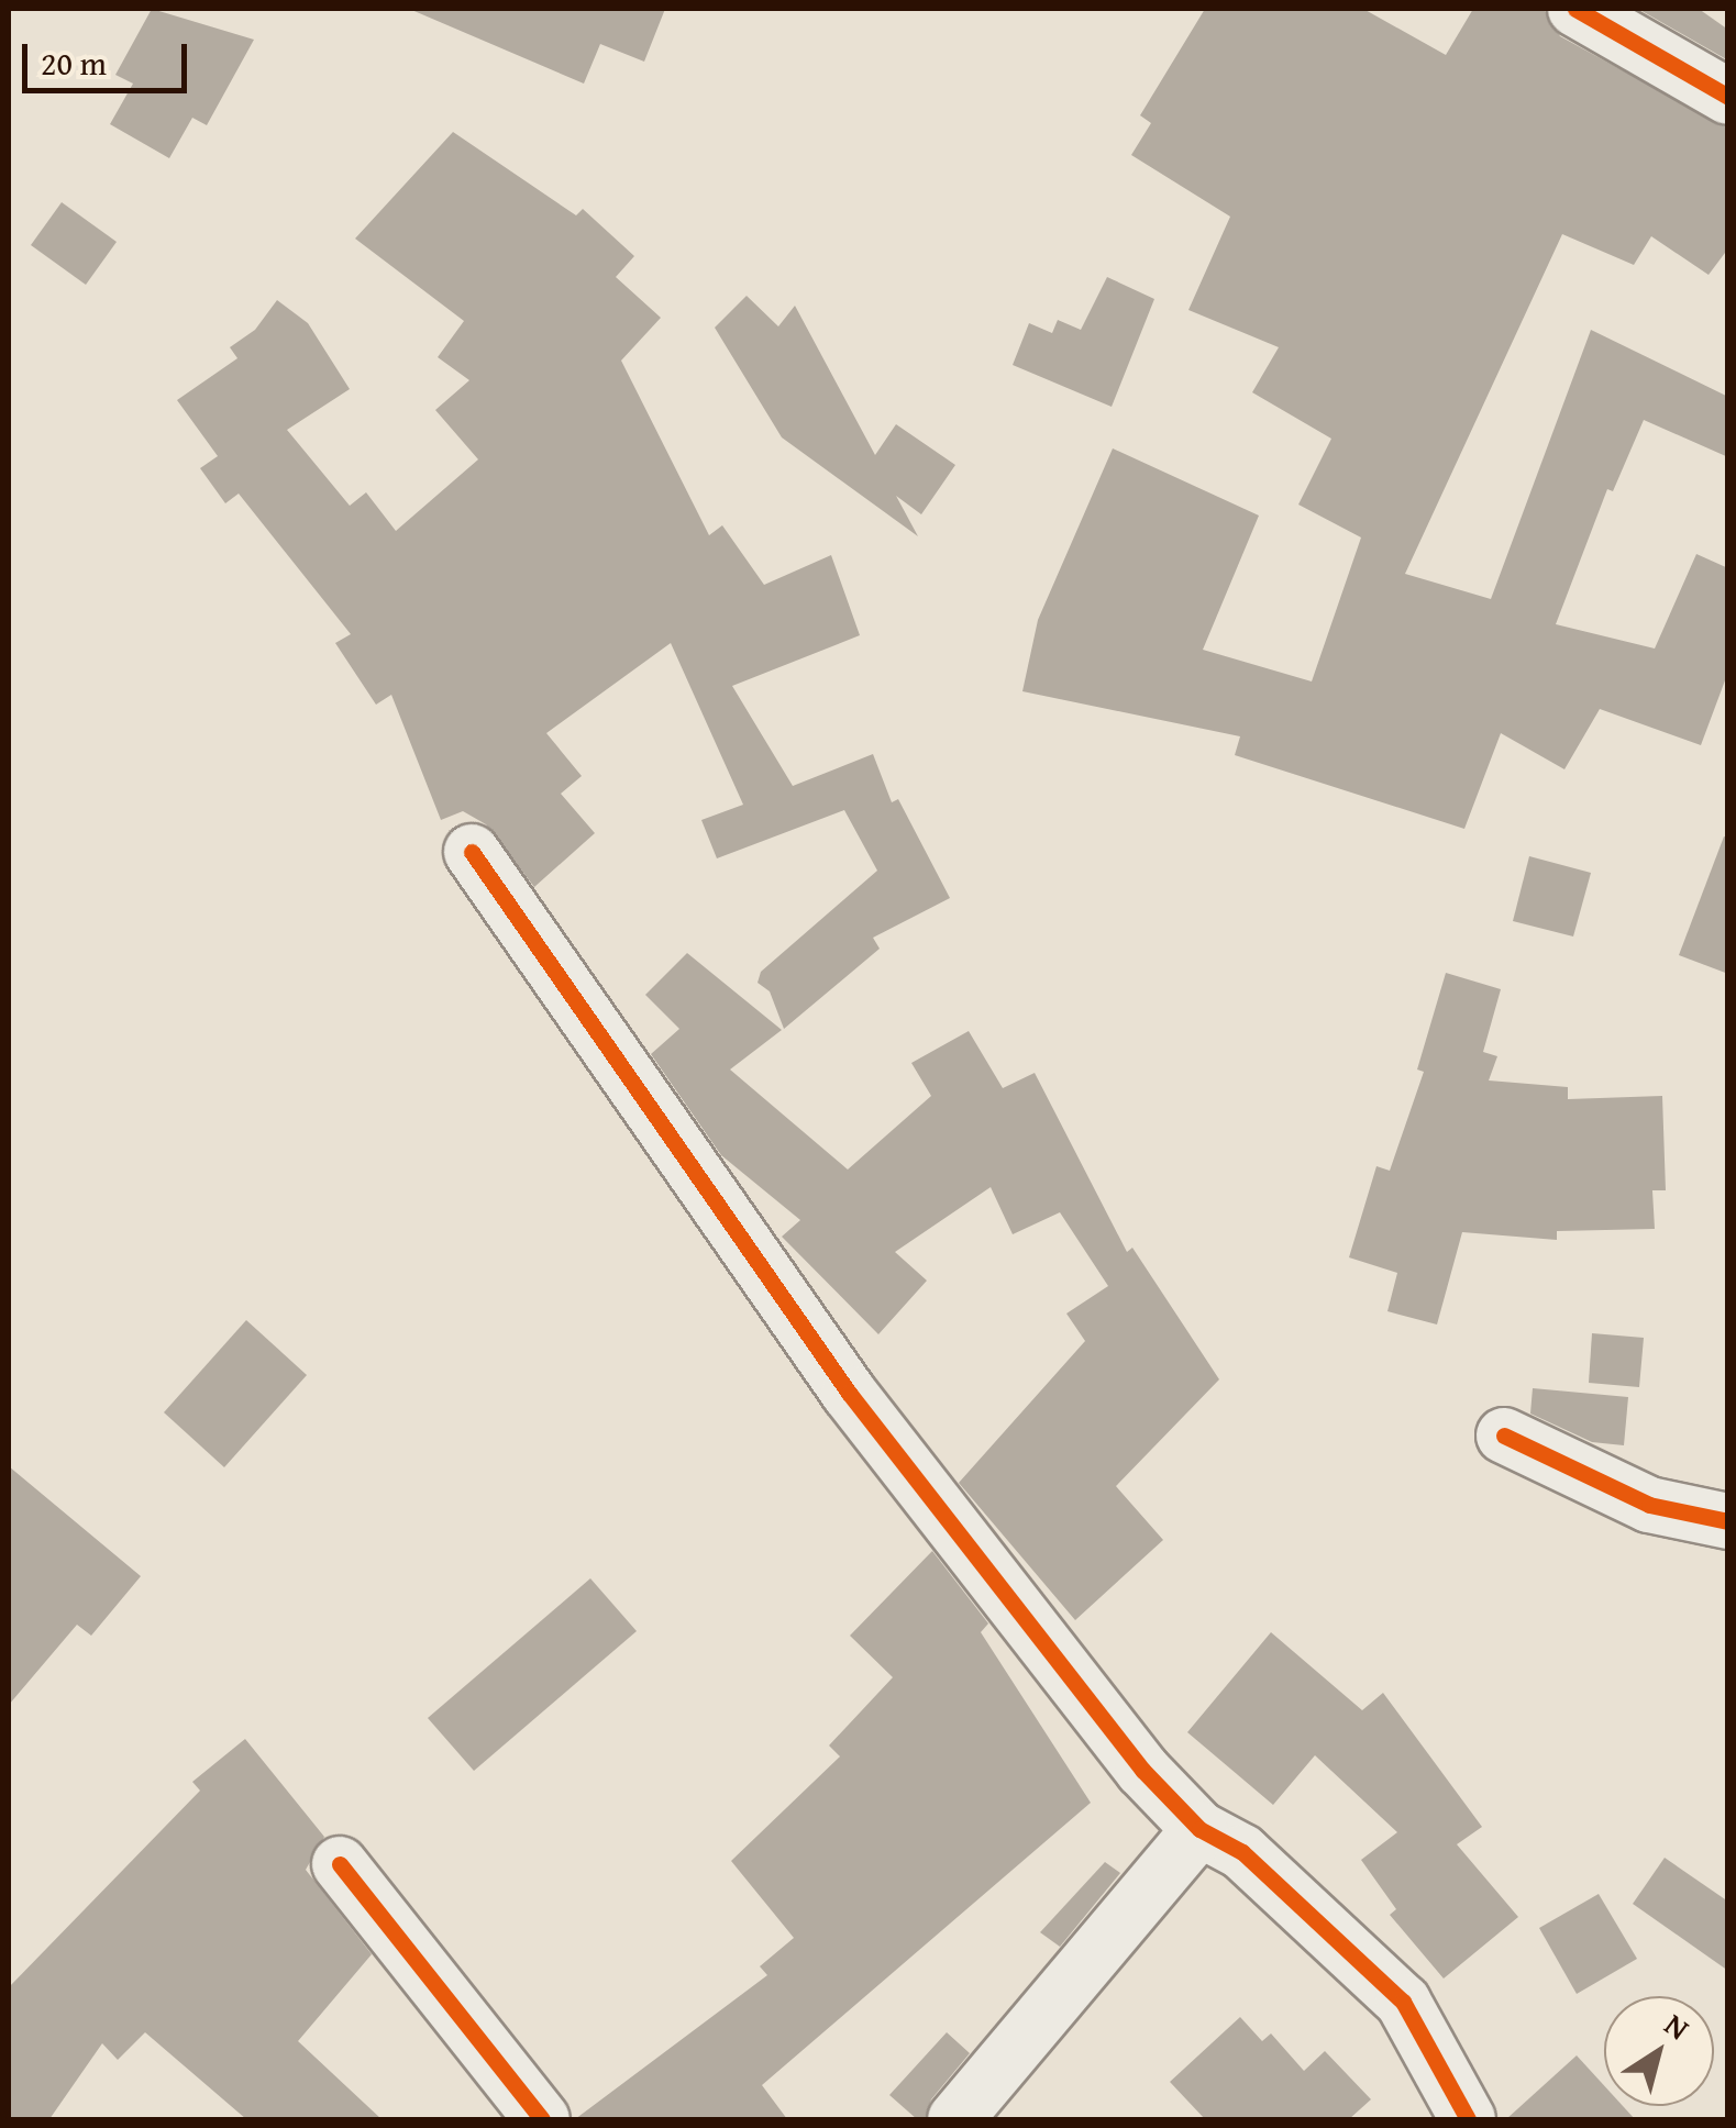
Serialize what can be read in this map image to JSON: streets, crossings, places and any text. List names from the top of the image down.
{
  "scale_bar": "20 m",
  "north": "top right"
}
